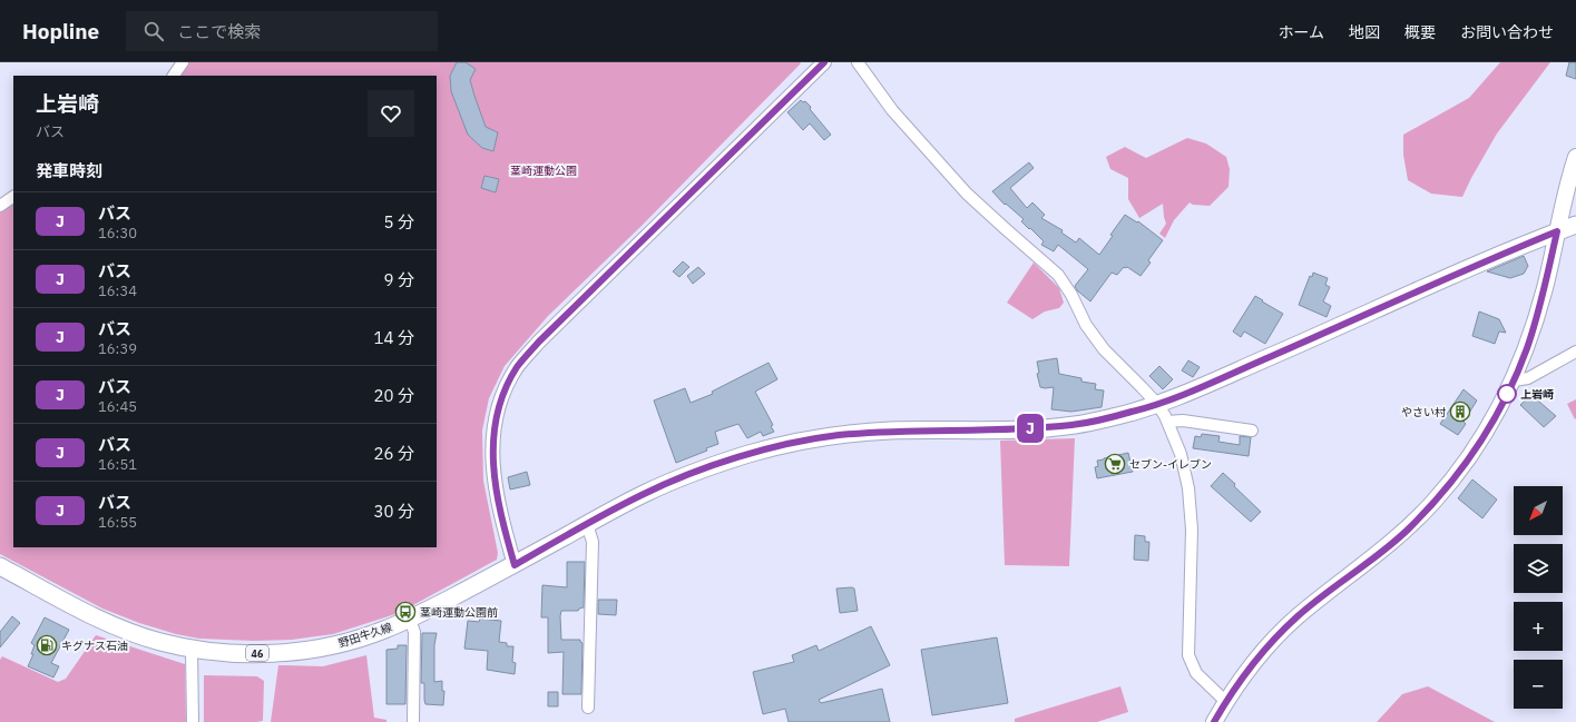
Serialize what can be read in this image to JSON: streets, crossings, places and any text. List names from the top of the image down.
{
  "streets": {
    "main road": ["野田牛久線", "46"]
  },
  "parks": ["茎崎運動公園"],
  "places": {
    "other": ["上岩崎"],
    "building": ["やさい村"],
    "supermarket": ["セブン-イレブン"],
    "bus stop": ["茎崎運動公園前"],
    "fuel station": ["キグナス石油"]
  },
  "lines": ["bus line J"],
  "north": "bottom left",
  "page": {
    "header": "Hopline",
    "search": "ここで検索",
    "nav": [
      "ホーム",
      "地図",
      "概要",
      "お問い合わせ"
    ],
    "on_map": "J",
    "heading": [
      ["上岩崎", "バス"],
      "発車時刻"
    ],
    "list": [
      {
        "mark": "J",
        "name": "バス",
        "note": "16:30",
        "value": "5 分"
      },
      {
        "mark": "J",
        "name": "バス",
        "note": "16:34",
        "value": "9 分"
      },
      {
        "mark": "J",
        "name": "バス",
        "note": "16:39",
        "value": "14 分"
      },
      {
        "mark": "J",
        "name": "バス",
        "note": "16:45",
        "value": "20 分"
      },
      {
        "mark": "J",
        "name": "バス",
        "note": "16:51",
        "value": "26 分"
      },
      {
        "mark": "J",
        "name": "バス",
        "note": "16:55",
        "value": "30 分"
      }
    ],
    "map_buttons": ["+", "−"]
  }
}
